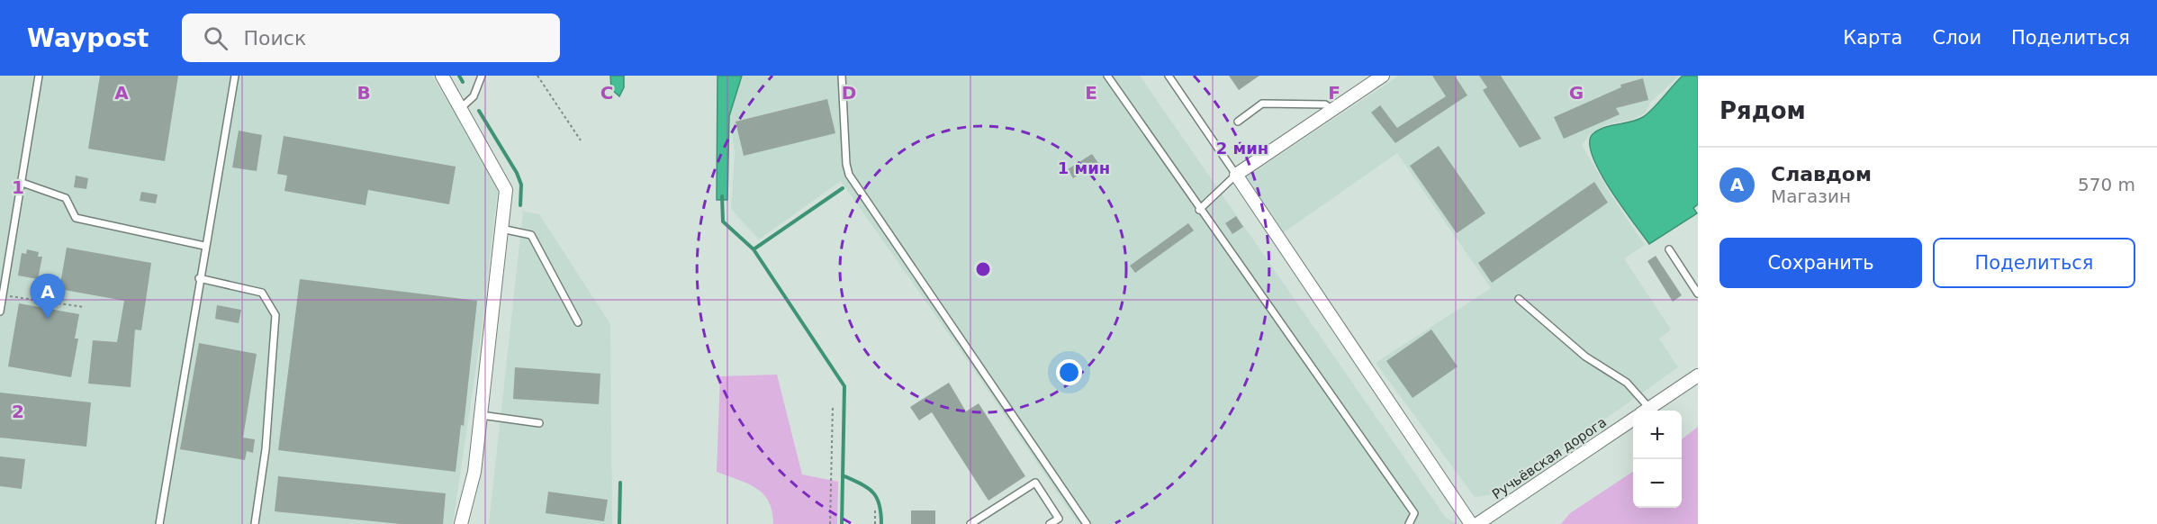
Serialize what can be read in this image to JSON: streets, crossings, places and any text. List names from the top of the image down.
{
  "streets": {
    "street": ["Ручьёвская дорога"]
  },
  "page": {
    "header": "Waypost",
    "search": "Поиск",
    "nav": ["Карта", "Слои", "Поделиться"],
    "heading": "Рядом",
    "list": [
      {
        "mark": "A",
        "name": "Славдом",
        "note": "Магазин",
        "value": "570 m"
      }
    ],
    "buttons": ["Сохранить", "Поделиться"],
    "pins": "A",
    "map_buttons": ["+", "−"]
  },
  "grid": {
    "columns": [
      "A",
      "B",
      "C",
      "D",
      "E",
      "F",
      "G"
    ],
    "rows": ["1", "2"]
  },
  "rings": ["2 мин", "1 мин"]
}
